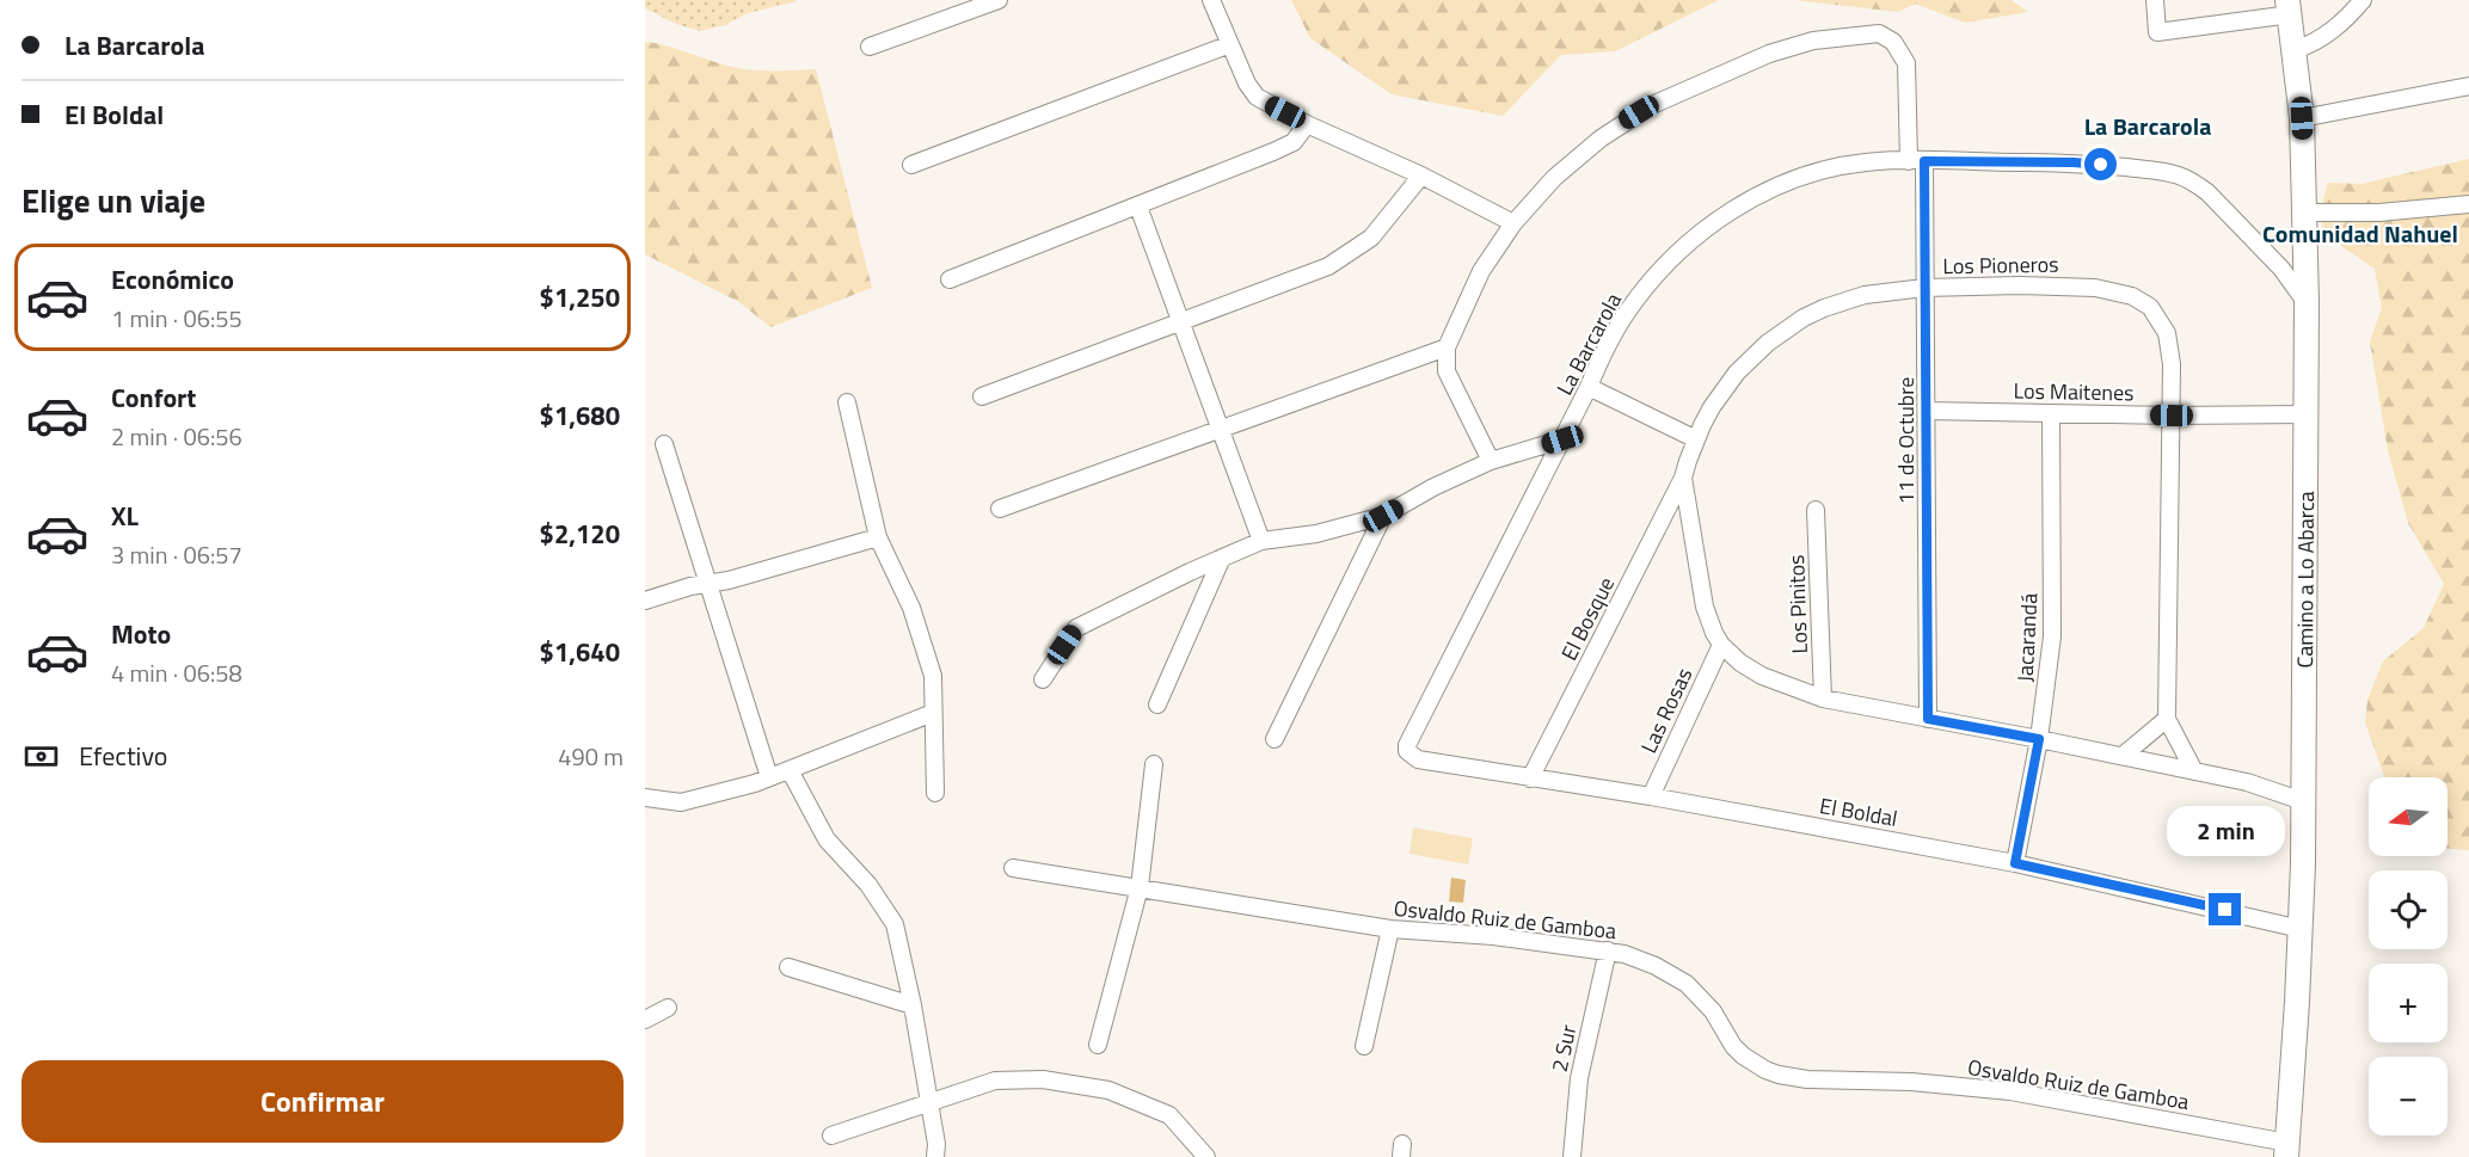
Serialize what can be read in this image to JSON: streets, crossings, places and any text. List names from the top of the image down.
{
  "streets": {
    "main road": ["Camino a Lo Abarca"],
    "street": [
      "Los Pioneros",
      "La Barcarola",
      "Los Maitenes",
      "11 de Octubre",
      "Los Pinitos",
      "El Bosque",
      "Jacarandá",
      "Las Rosas",
      "El Boldal",
      "Osvaldo Ruiz de Gamboa",
      "2 Sur"
    ]
  },
  "crossings": [
    ["Los Pioneros", "Los Maitenes"],
    ["Los Pioneros", "11 de Octubre"],
    ["Los Pioneros", "Camino a Lo Abarca"],
    ["Los Pioneros", "Los Pinitos"],
    ["Los Pioneros", "El Bosque"],
    ["Los Pioneros", "Jacarandá"],
    ["Los Pioneros", "Las Rosas"],
    ["La Barcarola", "11 de Octubre"],
    ["La Barcarola", "Camino a Lo Abarca"],
    ["La Barcarola", "El Boldal"],
    ["Los Maitenes", "11 de Octubre"],
    ["Los Maitenes", "Camino a Lo Abarca"],
    ["Los Maitenes", "Jacarandá"],
    ["Camino a Lo Abarca", "El Boldal"],
    ["Camino a Lo Abarca", "Osvaldo Ruiz de Gamboa"],
    ["El Bosque", "El Boldal"],
    ["Jacarandá", "El Boldal"],
    ["Las Rosas", "El Boldal"],
    ["Osvaldo Ruiz de Gamboa", "2 Sur"]
  ],
  "districts": ["La Barcarola", "Comunidad Nahuel"],
  "north": "left",
  "page": {
    "banner": ["La Barcarola", "El Boldal"],
    "heading": "Elige un viaje",
    "list": [
      {
        "name": "Económico",
        "note": "1 min · 06:55",
        "value": "$1,250"
      },
      {
        "name": "Confort",
        "note": "2 min · 06:56",
        "value": "$1,680"
      },
      {
        "name": "XL",
        "note": "3 min · 06:57",
        "value": "$2,120"
      },
      {
        "name": "Moto",
        "note": "4 min · 06:58",
        "value": "$1,640"
      }
    ],
    "pay": ["Efectivo", "490 m"],
    "map_buttons": ["+", "−"],
    "bubble": "2 min",
    "buttons": "Confirmar"
  }
}
